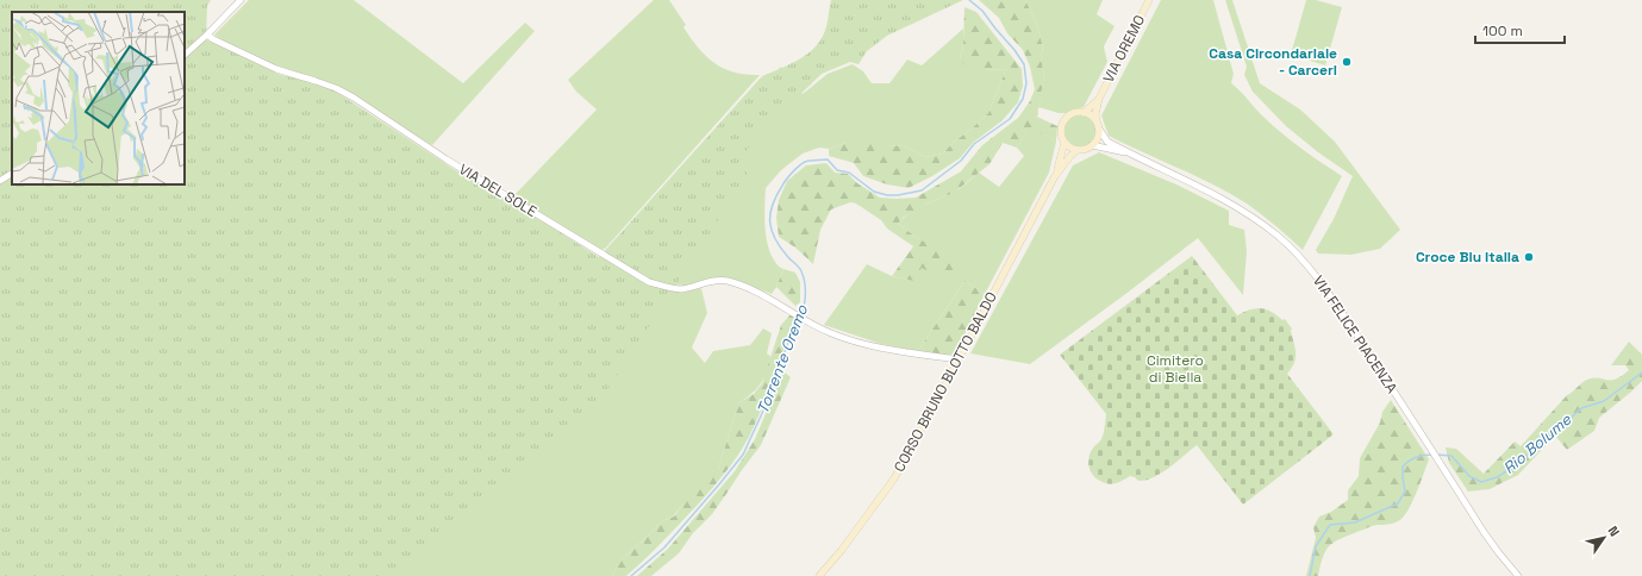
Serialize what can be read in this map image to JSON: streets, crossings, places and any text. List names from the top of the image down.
{
  "streets": {
    "main road": ["VIA OREMO", "CORSO BRUNO BLOTTO BALDO"],
    "street": ["VIA DEL SOLE", "VIA FELICE PIACENZA"]
  },
  "crossings": [
    ["VIA OREMO", "VIA FELICE PIACENZA"],
    ["VIA OREMO", "CORSO BRUNO BLOTTO BALDO"],
    ["VIA DEL SOLE", "CORSO BRUNO BLOTTO BALDO"],
    ["VIA FELICE PIACENZA", "CORSO BRUNO BLOTTO BALDO"]
  ],
  "water": ["Torrente Oremo", "Rio Bolume"],
  "parks": ["Cimitero di Biella"],
  "places": ["Casa Circondariale - Carceri", "Croce Blu Italia"],
  "scale_bar": "100 m",
  "north": "top right"
}
